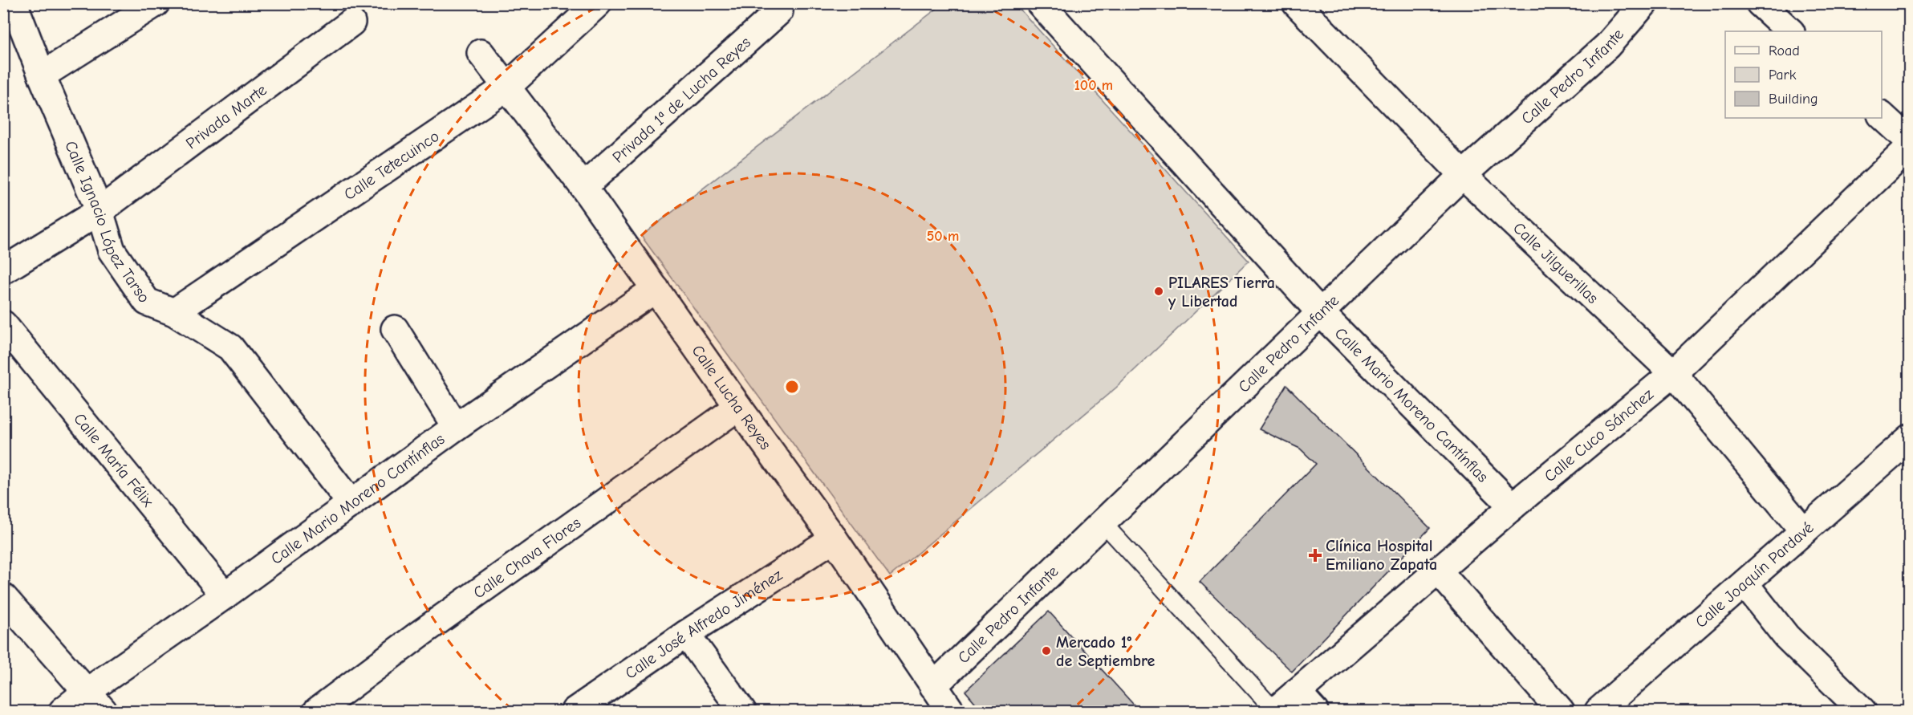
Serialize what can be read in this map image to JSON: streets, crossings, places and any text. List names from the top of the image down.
{
  "streets": {
    "street": [
      "Calle Pedro Infante",
      "Privada 1ª de Lucha Reyes",
      "Privada Marte",
      "Calle Tetecuinco",
      "Calle Ignacio López Tarso",
      "Calle Jilguerillas",
      "Calle Lucha Reyes",
      "Calle Mario Moreno Cantínflas",
      "Calle Cuco Sánchez",
      "Calle María Félix",
      "Calle Chava Flores",
      "Calle Joaquín Pardavé",
      "Calle José Alfredo Jiménez"
    ]
  },
  "crossings": [
    ["Calle Pedro Infante", "Calle Jilguerillas"],
    ["Calle Pedro Infante", "Calle Lucha Reyes"],
    ["Calle Pedro Infante", "Calle Mario Moreno Cantínflas"],
    ["Privada 1ª de Lucha Reyes", "Calle Lucha Reyes"],
    ["Privada Marte", "Calle Ignacio López Tarso"],
    ["Calle Tetecuinco", "Calle Ignacio López Tarso"],
    ["Calle Tetecuinco", "Calle Lucha Reyes"],
    ["Calle Ignacio López Tarso", "Calle Mario Moreno Cantínflas"],
    ["Calle Jilguerillas", "Calle Cuco Sánchez"],
    ["Calle Jilguerillas", "Calle Joaquín Pardavé"],
    ["Calle Lucha Reyes", "Calle Mario Moreno Cantínflas"],
    ["Calle Lucha Reyes", "Calle Chava Flores"],
    ["Calle Lucha Reyes", "Calle José Alfredo Jiménez"],
    ["Calle Mario Moreno Cantínflas", "Calle Cuco Sánchez"],
    ["Calle Mario Moreno Cantínflas", "Calle María Félix"]
  ],
  "places": {
    "other": ["PILARES Tierra y Libertad", "Mercado 1° de Septiembre"],
    "health": ["Clínica Hospital Emiliano Zapata"]
  },
  "legend": ["Road", "Park", "Building"],
  "rings": ["100 m", "50 m"]
}
